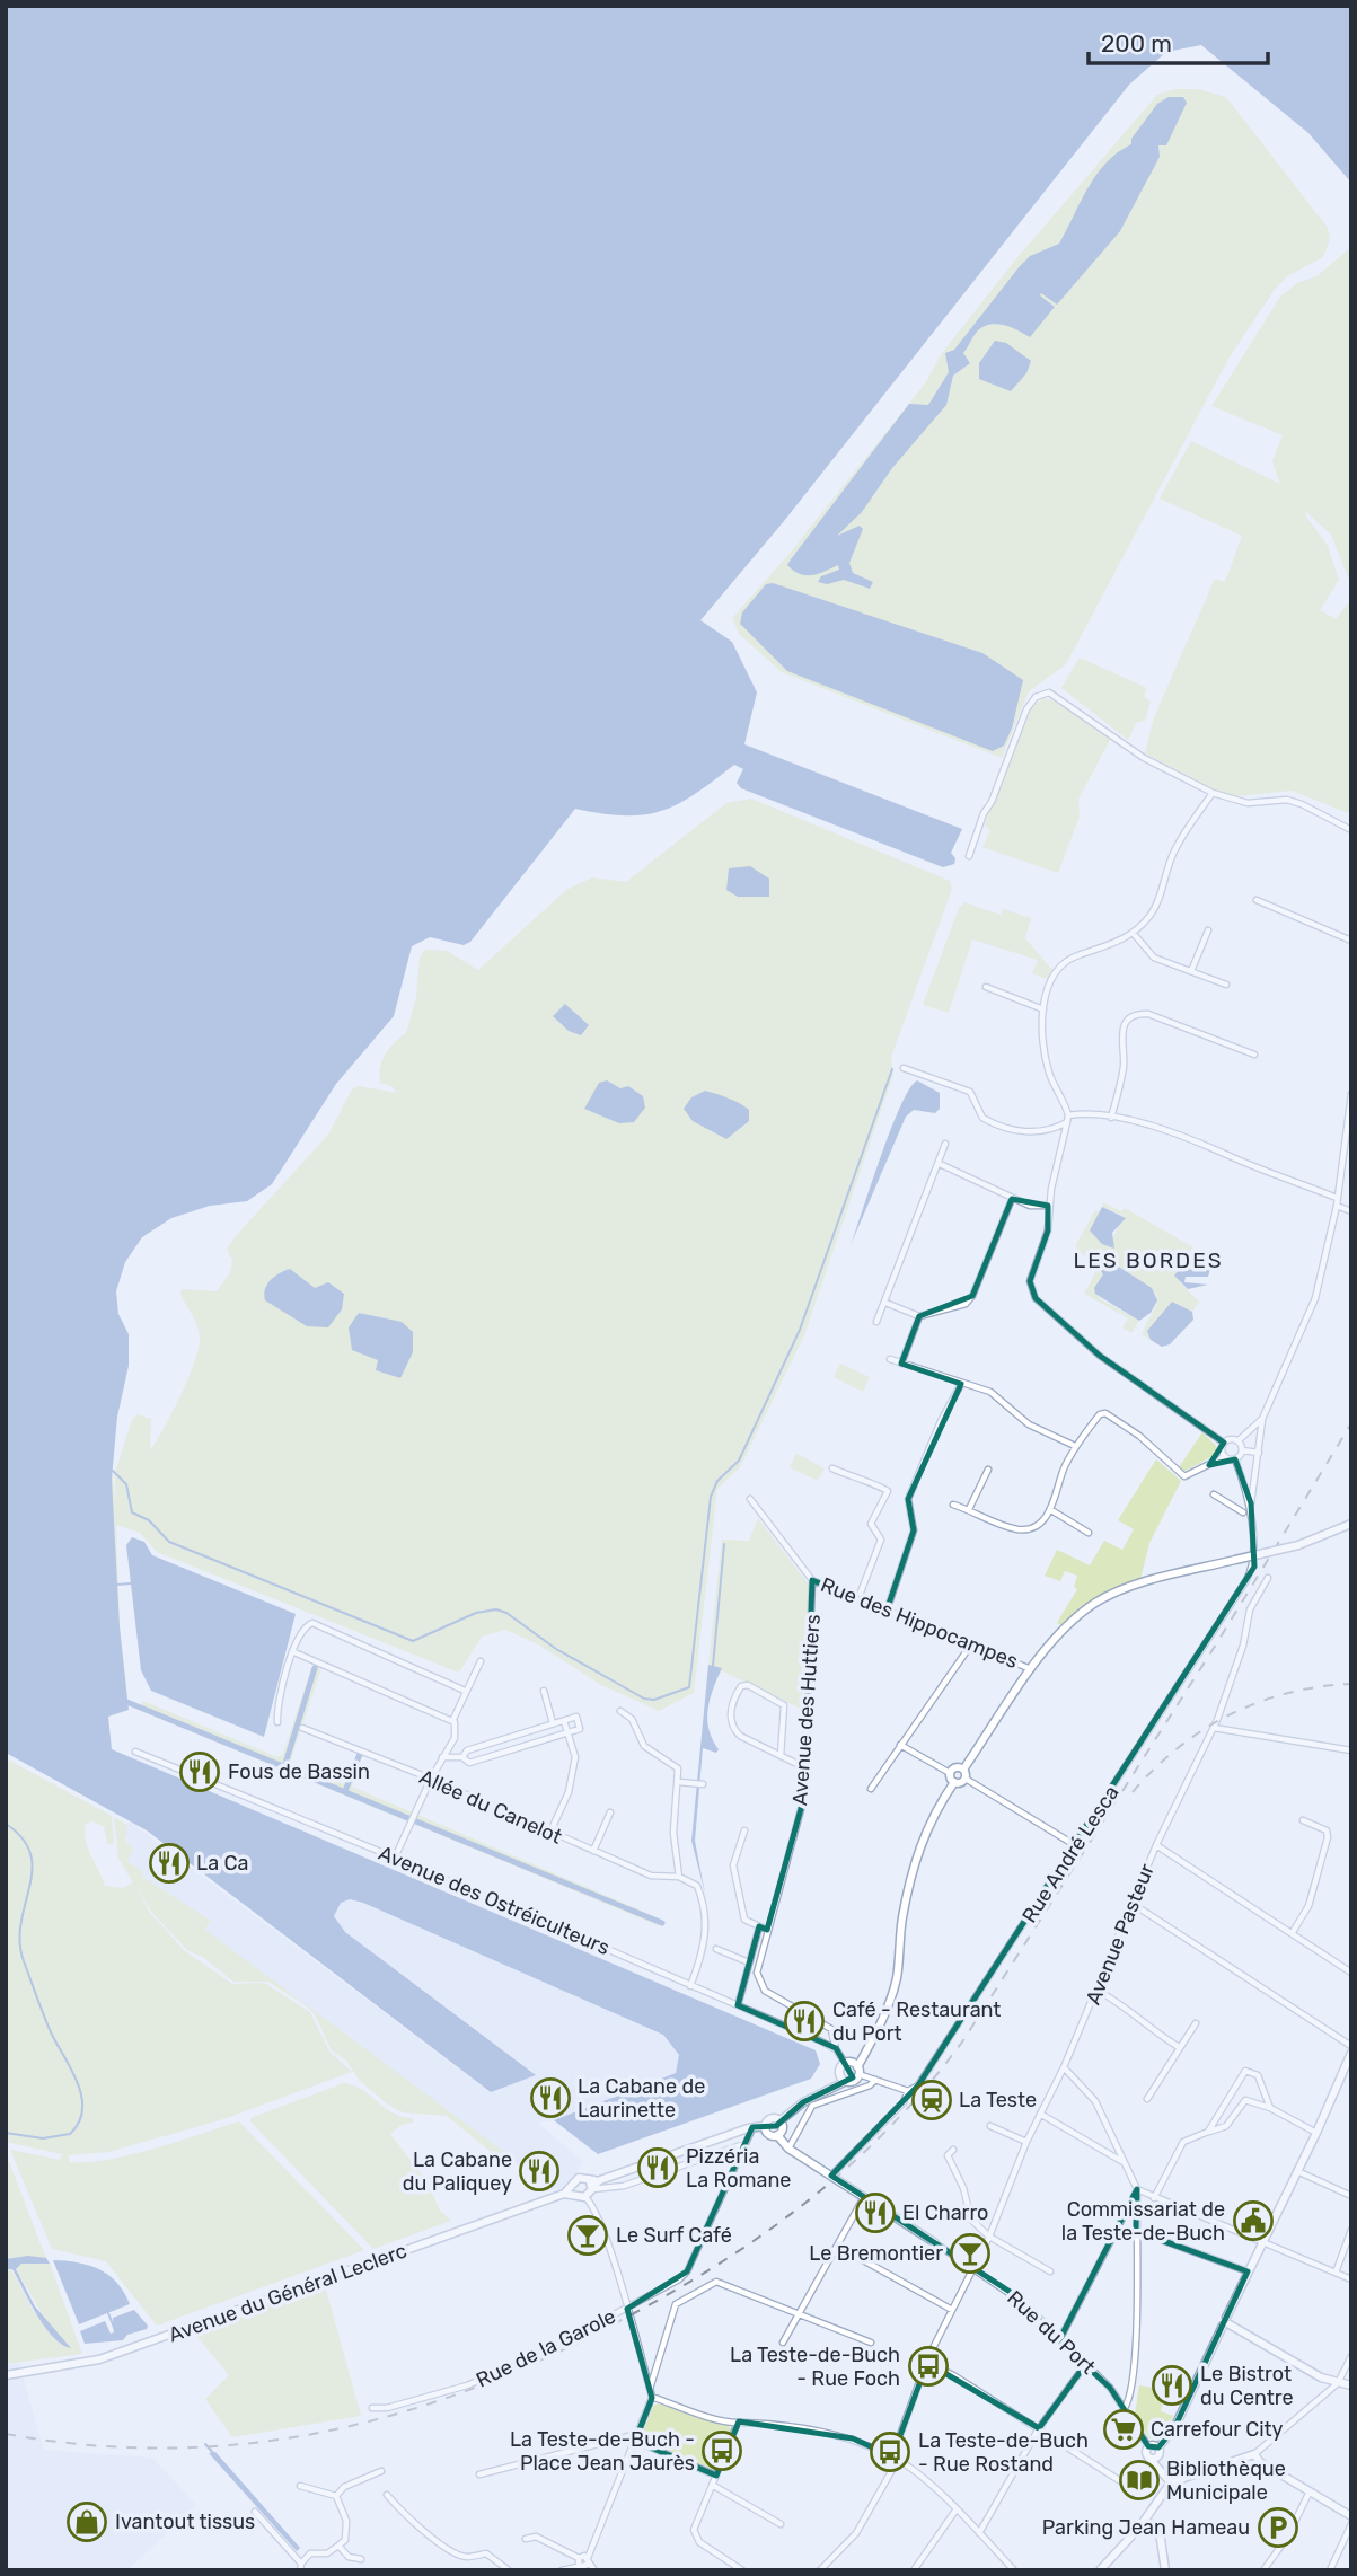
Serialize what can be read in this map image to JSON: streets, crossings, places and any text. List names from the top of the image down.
{
  "streets": {
    "main road": ["Avenue du Général Leclerc", "Rue du Port"],
    "street": [
      "Rue des Hippocampes",
      "Avenue des Huttiers",
      "Allée du Canelot",
      "Rue André Lesca",
      "Avenue des Ostréiculteurs",
      "Avenue Pasteur",
      "Rue de la Garole"
    ]
  },
  "crossings": [
    ["Rue des Hippocampes", "Avenue des Huttiers"],
    ["Avenue des Huttiers", "Avenue des Ostréiculteurs"],
    ["Rue André Lesca", "Rue du Port"],
    ["Avenue Pasteur", "Rue du Port"]
  ],
  "districts": ["LES BORDES"],
  "places": {
    "restaurant": [
      "Fous de Bassin",
      "La Ca",
      "Café - Restaurant du Port",
      "La Cabane de Laurinette",
      "Pizzéria La Romane",
      "La Cabane du Paliquey",
      "El Charro",
      "Le Bistrot du Centre"
    ],
    "station": ["La Teste"],
    "public building": ["Commissariat de la Teste-de-Buch"],
    "bar": ["Le Surf Café", "Le Bremontier"],
    "bus stop": ["La Teste-de-Buch - Rue Foch", "La Teste-de-Buch - Place Jean Jaurès", "La Teste-de-Buch - Rue Rostand"],
    "supermarket": ["Carrefour City"],
    "library": ["Bibliothèque Municipale"],
    "shop": ["Ivantout tissus"],
    "parking": ["Parking Jean Hameau"]
  },
  "scale_bar": "200 m"
}
